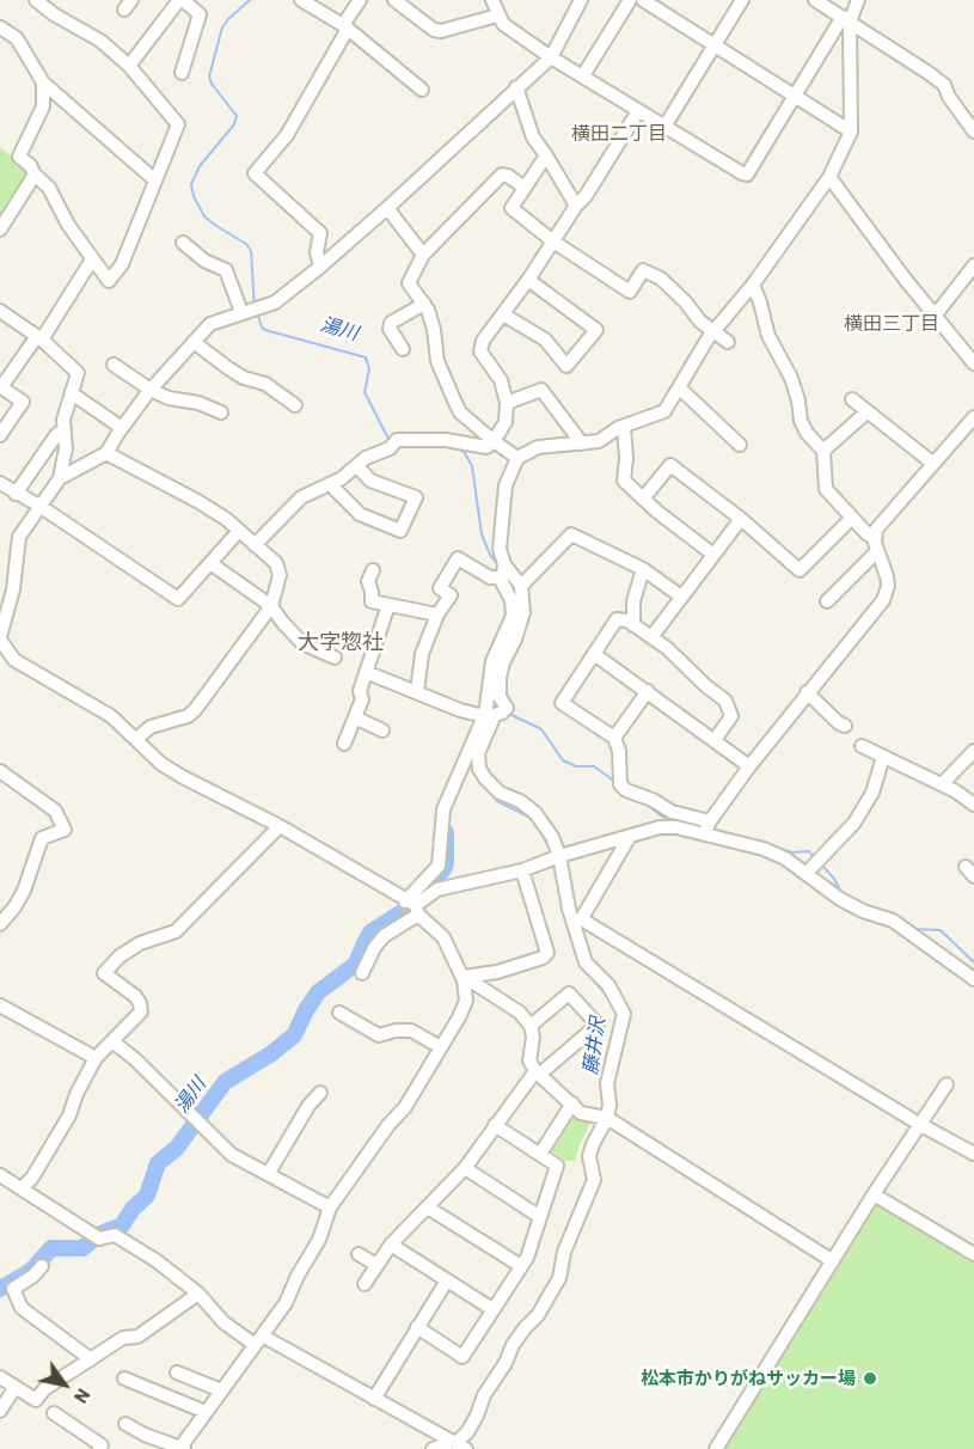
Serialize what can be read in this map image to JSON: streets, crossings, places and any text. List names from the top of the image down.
{
  "districts": ["横田二丁目", "横田三丁目", "大字惣社"],
  "water": ["湯川", "藤井沢"],
  "places": ["松本市かりがねサッカー場"],
  "north": "bottom right"
}
